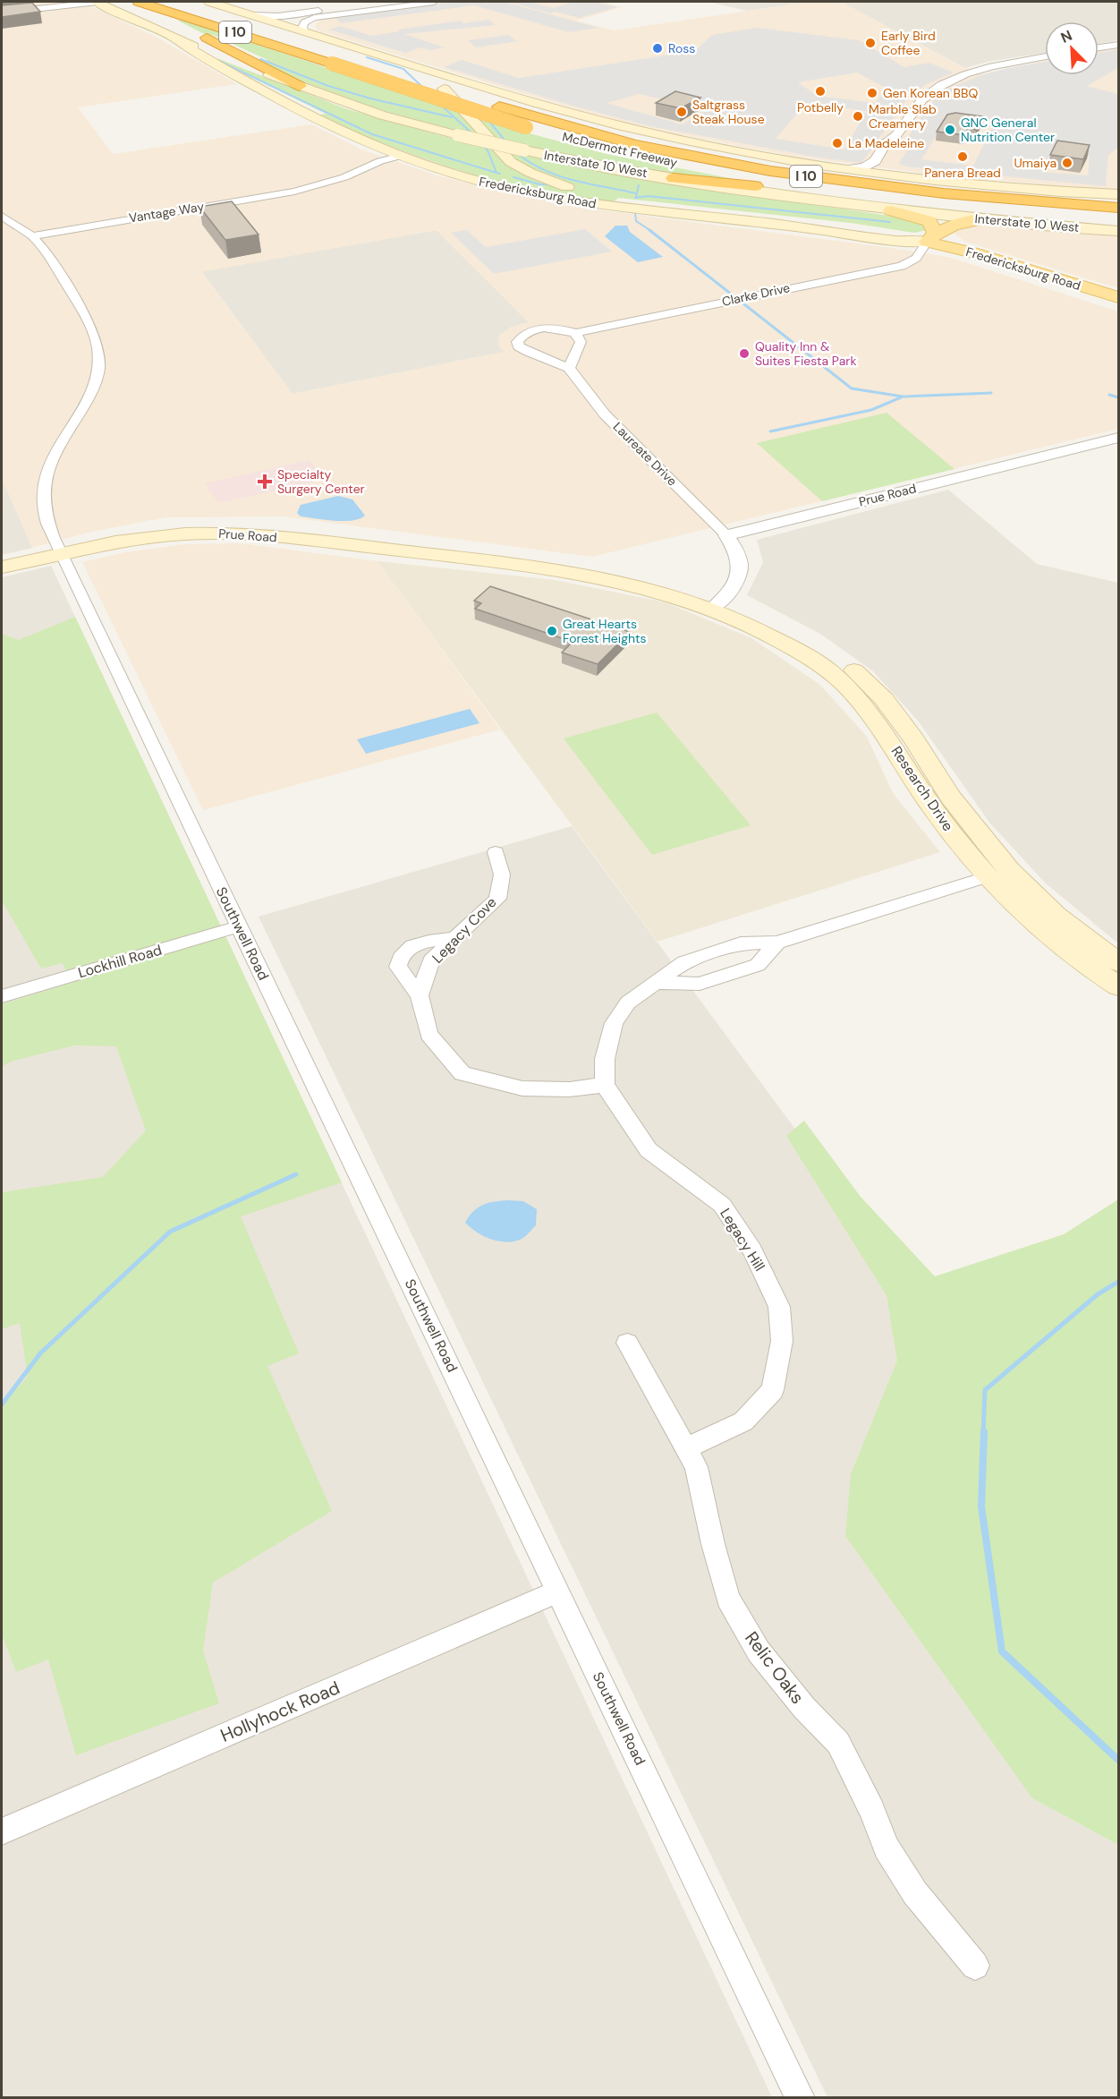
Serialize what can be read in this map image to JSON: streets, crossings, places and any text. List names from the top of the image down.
{
  "streets": {
    "highway": ["I 10", "McDermott Freeway"],
    "main road": [
      "Interstate 10 West",
      "Fredericksburg Road",
      "Prue Road",
      "Research Drive"
    ],
    "street": [
      "Vantage Way",
      "Clarke Drive",
      "Laureate Drive",
      "Legacy Cove",
      "Southwell Road",
      "Lockhill Road",
      "Legacy Hill",
      "Relic Oaks",
      "Hollyhock Road"
    ]
  },
  "crossings": [
    ["Interstate 10 West", "Fredericksburg Road"],
    ["Fredericksburg Road", "Vantage Way"],
    ["Fredericksburg Road", "Clarke Drive"],
    ["Vantage Way", "Southwell Road"],
    ["Laureate Drive", "Prue Road"],
    ["Prue Road", "Research Drive"],
    ["Prue Road", "Southwell Road"],
    ["Southwell Road", "Lockhill Road"],
    ["Southwell Road", "Hollyhock Road"],
    ["Legacy Hill", "Relic Oaks"]
  ],
  "places": {
    "other": [
      "Early Bird Coffee",
      "Ross",
      "Potbelly",
      "Gen Korean BBQ",
      "Saltgrass Steak House",
      "Marble Slab Creamery",
      "GNC General Nutrition Center",
      "La Madeleine",
      "Panera Bread",
      "Umaiya",
      "Quality Inn & Suites Fiesta Park",
      "Great Hearts Forest Heights"
    ],
    "health": ["Specialty Surgery Center"]
  },
  "north": "top left"
}
